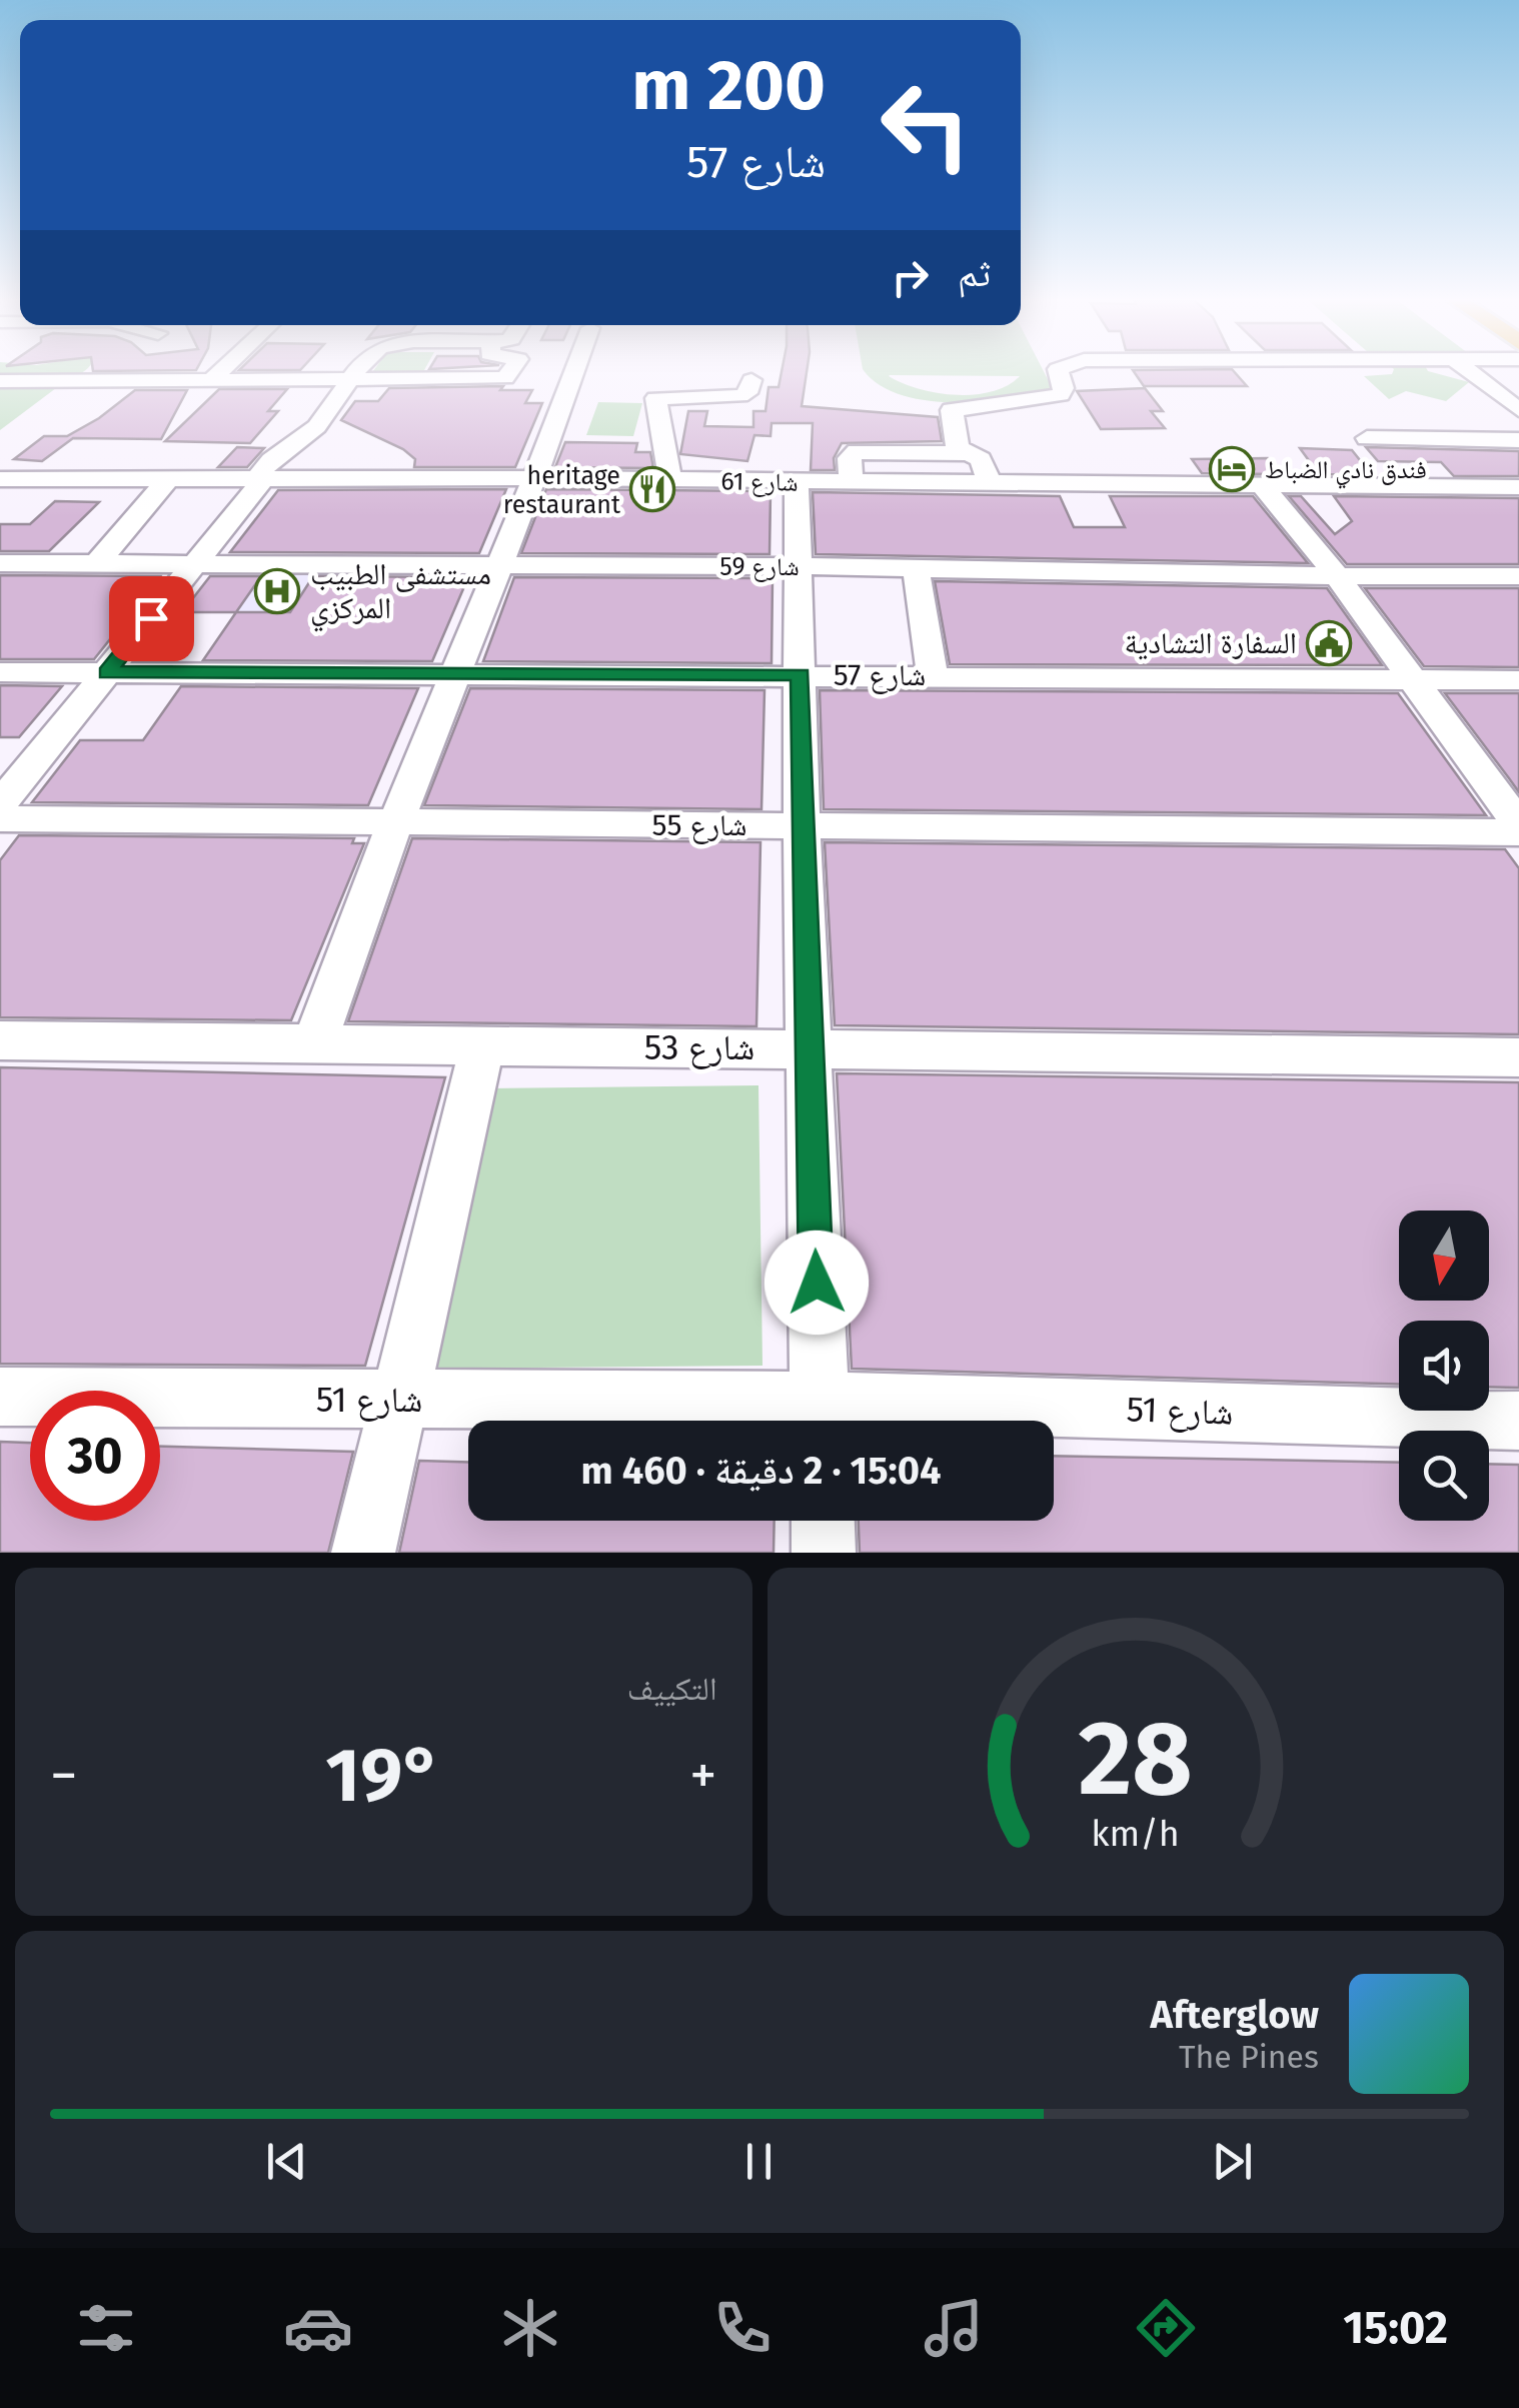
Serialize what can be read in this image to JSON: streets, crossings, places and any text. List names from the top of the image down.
{
  "streets": {
    "street": [
      "شارع 61",
      "شارع 59",
      "شارع 57",
      "شارع 55",
      "شارع 53",
      "شارع 51"
    ]
  },
  "places": {
    "hotel": ["فندق نادي الضباط"],
    "restaurant": ["heritage restaurant"],
    "hospital": ["مستشفى الطبيب المركزي"],
    "public building": ["السفارة التشادية"]
  },
  "north": "bottom",
  "page": {
    "turn": ["200 m", "شارع 57"],
    "then": "ثم",
    "limit": "30",
    "trip": "15:04 · 2 دقيقة · 460 m",
    "tile": "التكييف",
    "heat": ["−", "19°", "+"],
    "song": ["Afterglow", "The Pines"],
    "tabs": "15:02",
    "gauge": ["28", "km/h"]
  }
}
